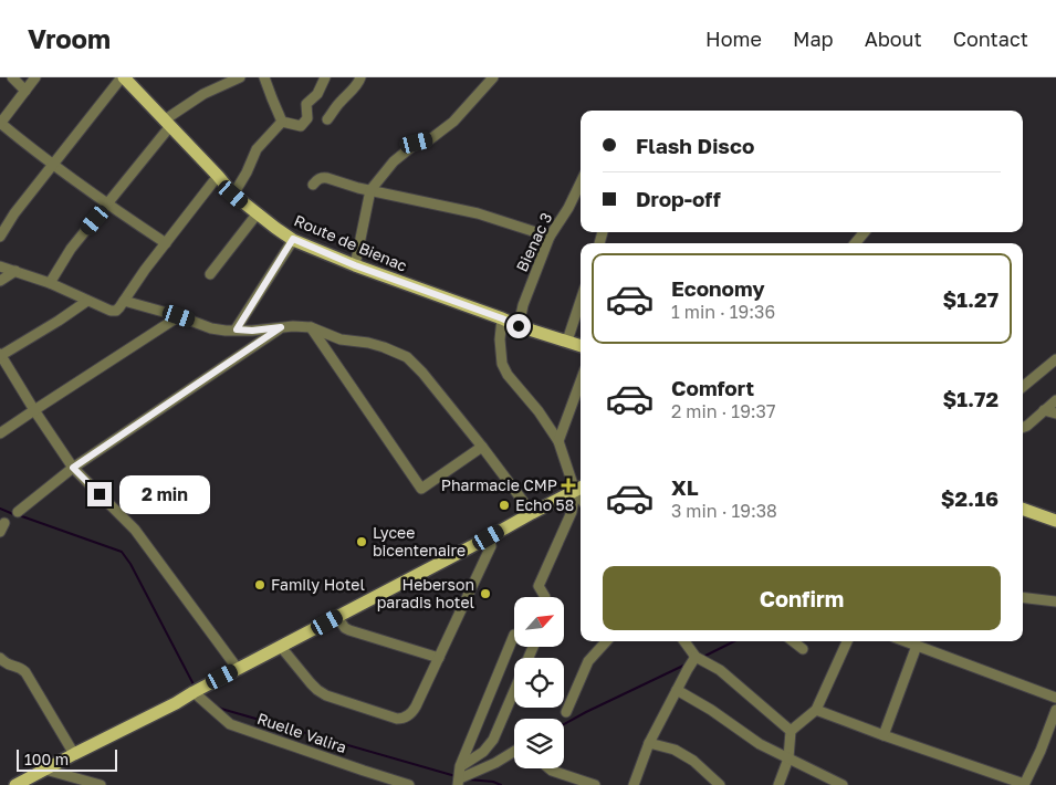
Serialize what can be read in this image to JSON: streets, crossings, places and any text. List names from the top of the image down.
{
  "streets": {
    "main road": ["Route de Bienac"],
    "street": ["Bienac 3", "Ruelle Valira"]
  },
  "crossings": [
    ["Bienac 3", "Route de Bienac"]
  ],
  "places": {
    "health": ["Pharmacie CMP"],
    "other": [
      "Echo 58",
      "Lycee bicentenaire",
      "Family Hotel",
      "Heberson paradis hotel"
    ]
  },
  "scale_bar": "100 m",
  "north": "top right",
  "page": {
    "header": "Vroom",
    "nav": [
      "Home",
      "Map",
      "About",
      "Contact"
    ],
    "banner": ["Flash Disco", "Drop-off"],
    "list": [
      {
        "name": "Economy",
        "note": "1 min · 19:36",
        "value": "$1.27"
      },
      {
        "name": "Comfort",
        "note": "2 min · 19:37",
        "value": "$1.72"
      },
      {
        "name": "XL",
        "note": "3 min · 19:38",
        "value": "$2.16"
      }
    ],
    "bubble": "2 min",
    "buttons": "Confirm",
    "scale": "100 m"
  }
}
